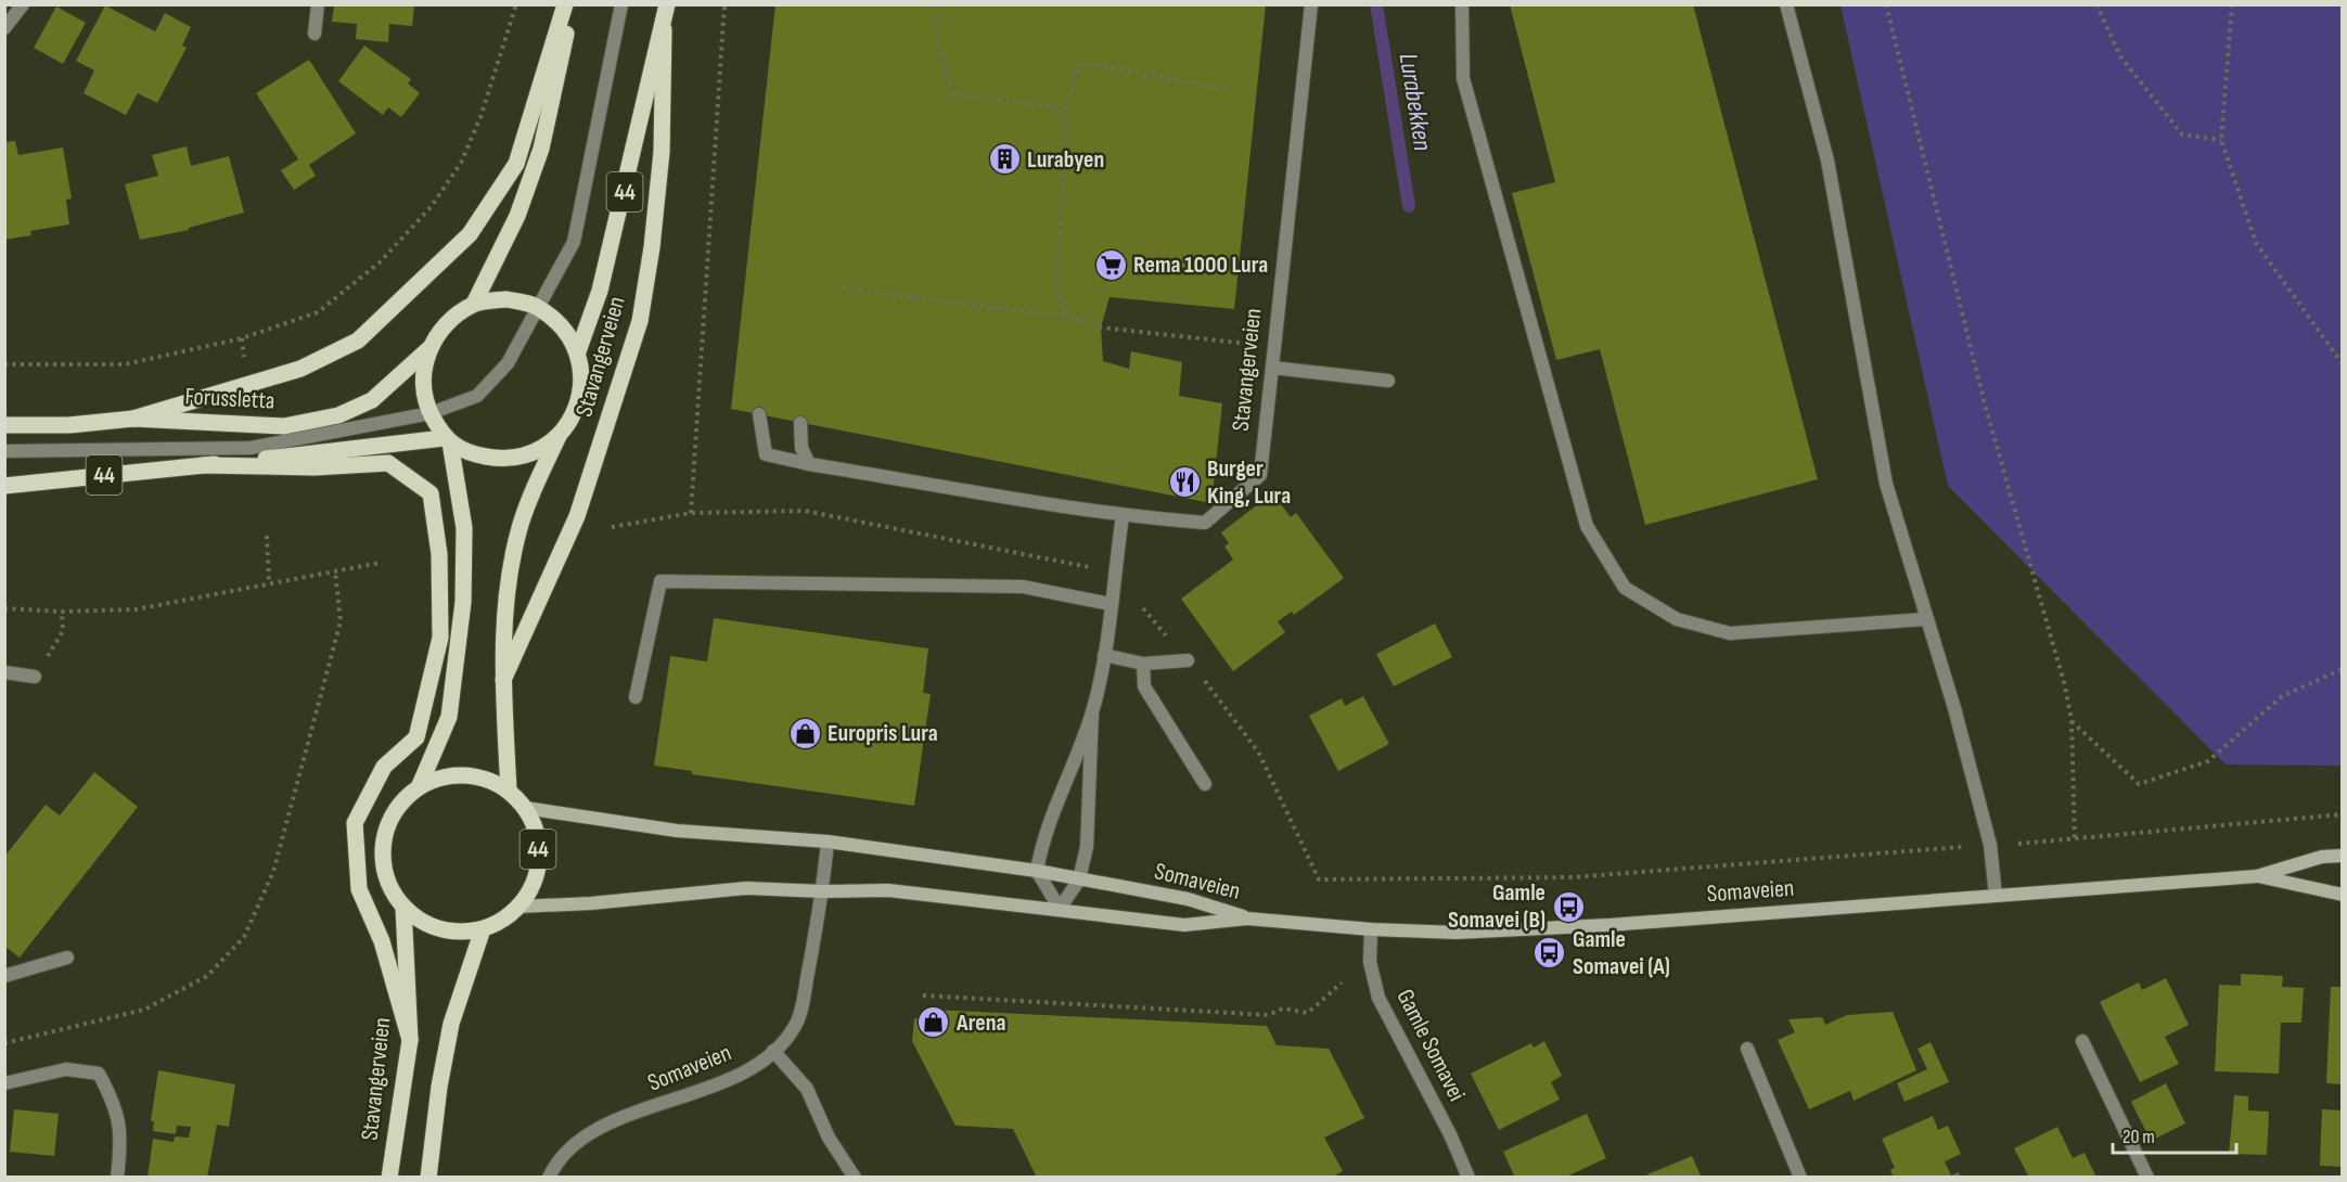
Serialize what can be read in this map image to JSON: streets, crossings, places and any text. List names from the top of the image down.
{
  "streets": {
    "main road": [
      "44",
      "Stavangerveien",
      "Forussletta",
      "Somaveien"
    ],
    "street": ["Gamle Somavei"]
  },
  "crossings": [
    ["44", "Stavangerveien"],
    ["44", "Somaveien"],
    ["Stavangerveien", "Somaveien"],
    ["Somaveien", "Gamle Somavei"]
  ],
  "water": ["Lurabekken"],
  "places": {
    "building": ["Lurabyen"],
    "supermarket": ["Rema 1000 Lura"],
    "restaurant": ["Burger King, Lura"],
    "shop": ["Europris Lura", "Arena"],
    "bus stop": ["Gamle Somavei (B)", "Gamle Somavei (A)"]
  },
  "scale_bar": "20 m"
}
